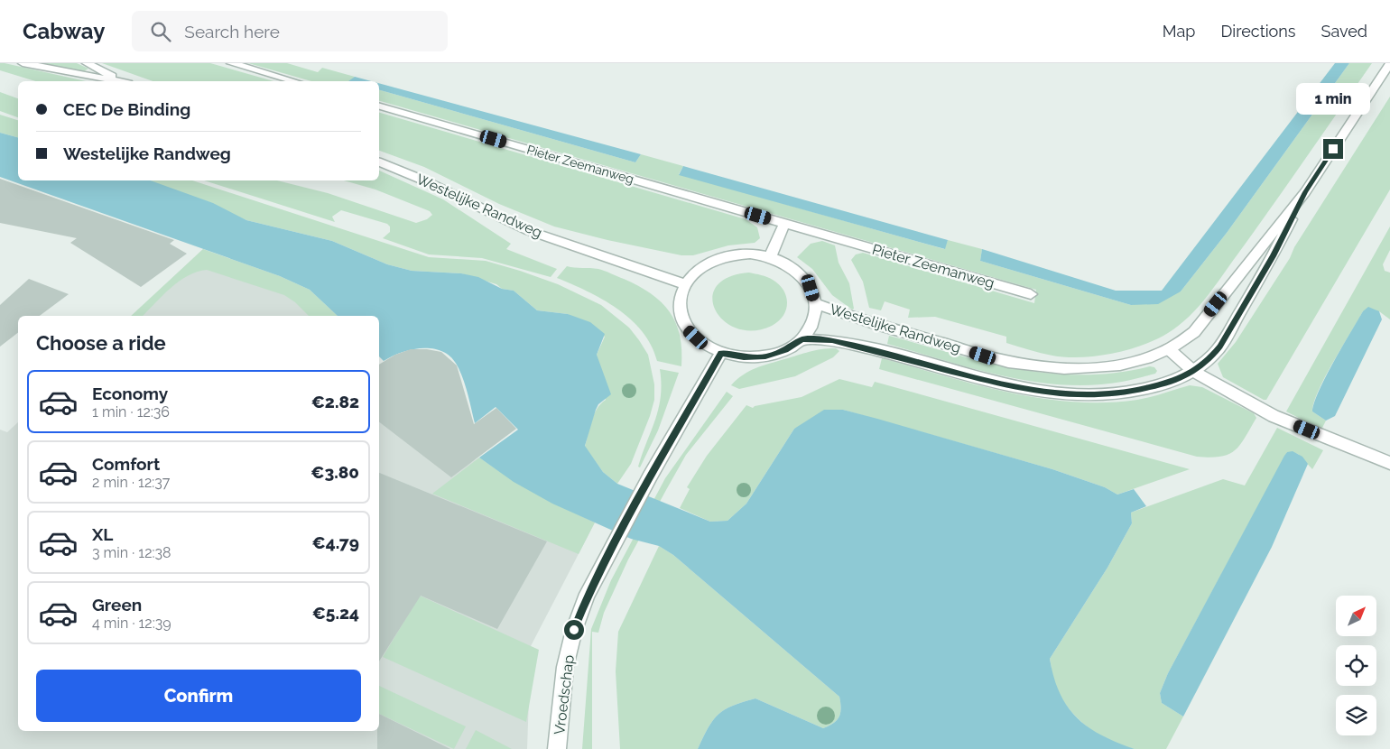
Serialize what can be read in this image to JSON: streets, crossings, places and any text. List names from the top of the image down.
{
  "streets": {
    "street": ["Pieter Zeemanweg", "Westelijke Randweg", "Vroedschap"]
  },
  "crossings": [
    ["Westelijke Randweg", "Vroedschap"]
  ],
  "north": "top right",
  "page": {
    "header": "Cabway",
    "search": "Search here",
    "nav": ["Map", "Directions", "Saved"],
    "banner": ["CEC De Binding", "Westelijke Randweg"],
    "bubble": "1 min",
    "heading": "Choose a ride",
    "list": [
      {
        "name": "Economy",
        "note": "1 min · 12:36",
        "value": "€2.82"
      },
      {
        "name": "Comfort",
        "note": "2 min · 12:37",
        "value": "€3.80"
      },
      {
        "name": "XL",
        "note": "3 min · 12:38",
        "value": "€4.79"
      },
      {
        "name": "Green",
        "note": "4 min · 12:39",
        "value": "€5.24"
      }
    ],
    "buttons": "Confirm"
  }
}
